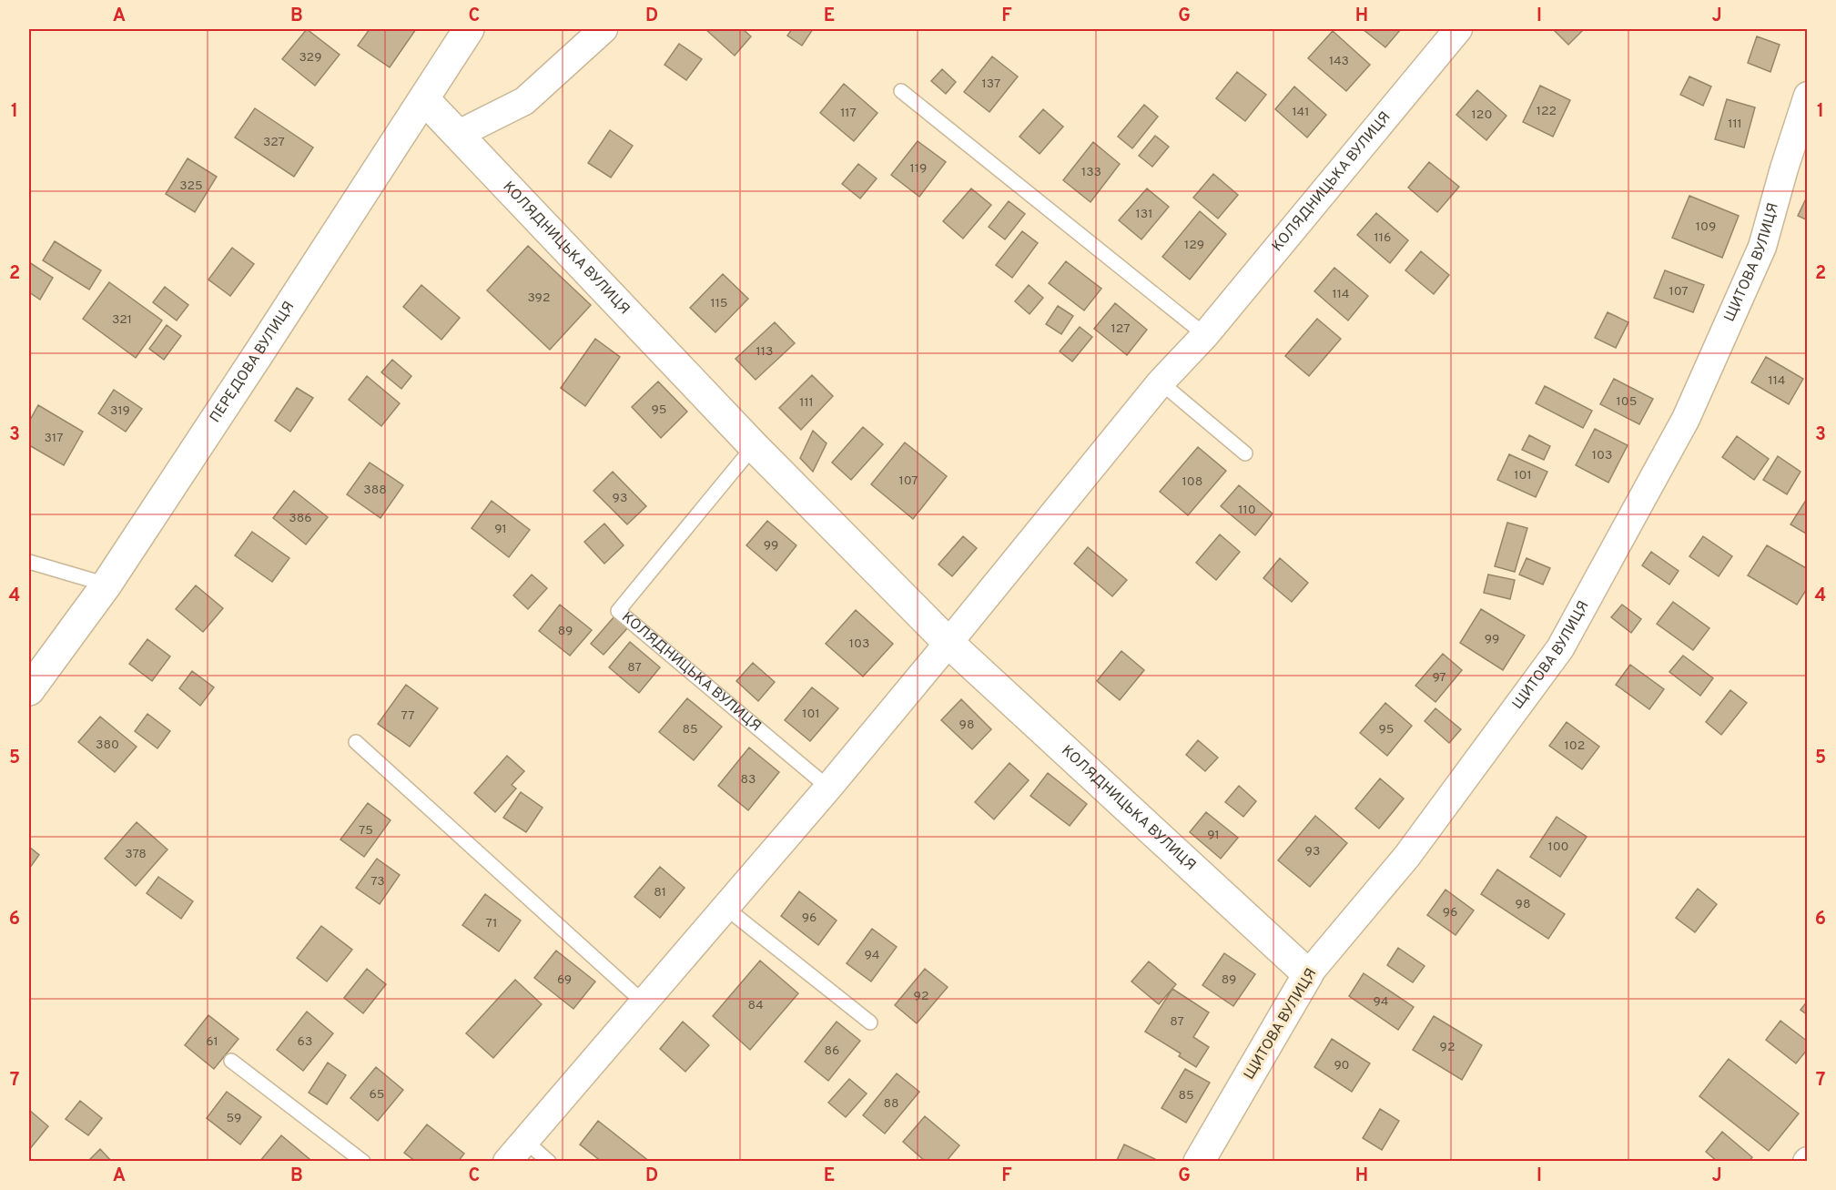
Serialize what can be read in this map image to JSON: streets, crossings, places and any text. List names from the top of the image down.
{
  "streets": {
    "street": ["КОЛЯДНИЦЬКА ВУЛИЦЯ", "ЩИТОВА ВУЛИЦЯ", "ПЕРЕДОВА ВУЛИЦЯ"]
  },
  "crossings": [
    ["КОЛЯДНИЦЬКА ВУЛИЦЯ", "ЩИТОВА ВУЛИЦЯ"],
    ["КОЛЯДНИЦЬКА ВУЛИЦЯ", "ПЕРЕДОВА ВУЛИЦЯ"]
  ],
  "house_numbers": [
    "329",
    "143",
    "137",
    "122",
    "141",
    "117",
    "120",
    "111",
    "327",
    "119",
    "133",
    "325",
    "131",
    "109",
    "116",
    "129",
    "107",
    "114",
    "392",
    "115",
    "321",
    "127",
    "113",
    "114",
    "105",
    "111",
    "95",
    "319",
    "317",
    "103",
    "101",
    "107",
    "108",
    "388",
    "93",
    "110",
    "386",
    "91",
    "99",
    "89",
    "99",
    "103",
    "87",
    "97",
    "101",
    "77",
    "98",
    "85",
    "95",
    "380",
    "102",
    "83",
    "75",
    "91",
    "100",
    "93",
    "378",
    "73",
    "81",
    "98",
    "96",
    "96",
    "71",
    "94",
    "69",
    "89",
    "92",
    "94",
    "84",
    "87",
    "61",
    "63",
    "92",
    "86",
    "90",
    "65",
    "85",
    "88",
    "59"
  ],
  "grid": {
    "columns": [
      "A",
      "B",
      "C",
      "D",
      "E",
      "F",
      "G",
      "H",
      "I",
      "J"
    ],
    "rows": [
      "1",
      "2",
      "3",
      "4",
      "5",
      "6",
      "7"
    ]
  }
}
